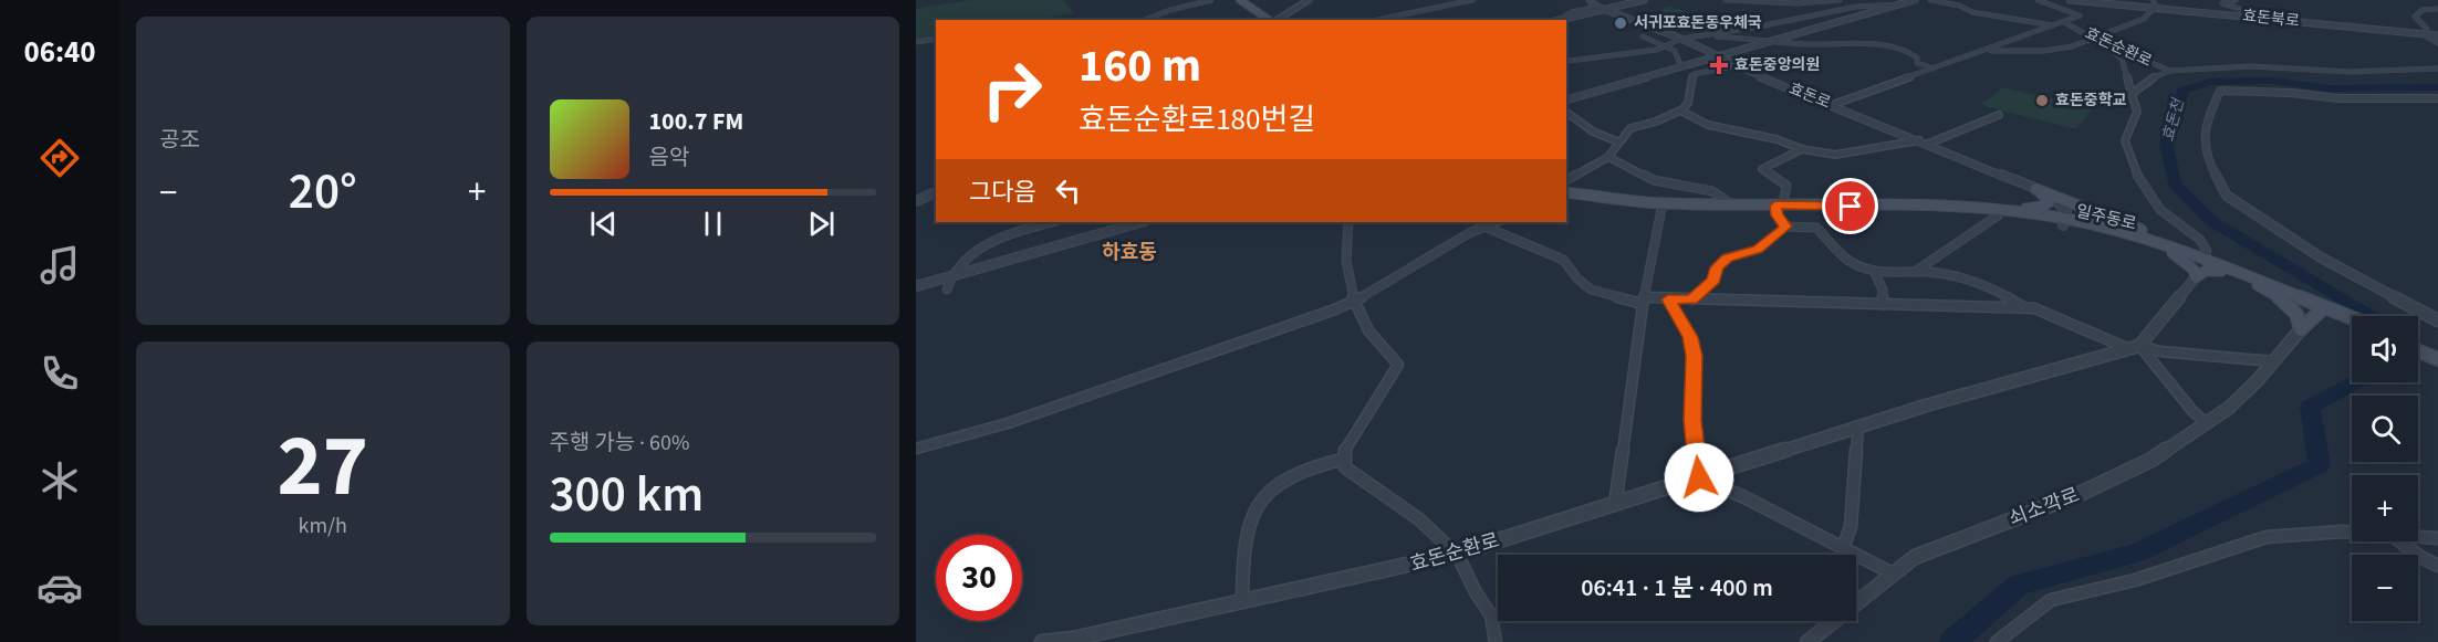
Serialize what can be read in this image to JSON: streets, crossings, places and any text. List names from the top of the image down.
{
  "streets": {
    "main road": ["일주동로"],
    "street": [
      "효돈북로",
      "효돈순환로",
      "효돈로",
      "쇠소깍로"
    ]
  },
  "crossings": [
    ["효돈로", "일주동로"]
  ],
  "districts": ["하효동"],
  "water": ["효돈천"],
  "places": {
    "other": ["서귀포효돈동우체국", "효돈중학교"],
    "health": ["효돈중앙의원"]
  },
  "page": {
    "tabs": "06:40",
    "tile": [
      "공조",
      ["27", "km/h"],
      ["주행 가능 · 60%", "300 km"]
    ],
    "turn": ["160 m", "효돈순환로180번길"],
    "song": ["100.7 FM", "음악"],
    "then": "그다음",
    "heat": ["−", "20°", "+"],
    "map_buttons": ["+", "−"],
    "limit": "30",
    "trip": "06:41 · 1 분 · 400 m"
  }
}
